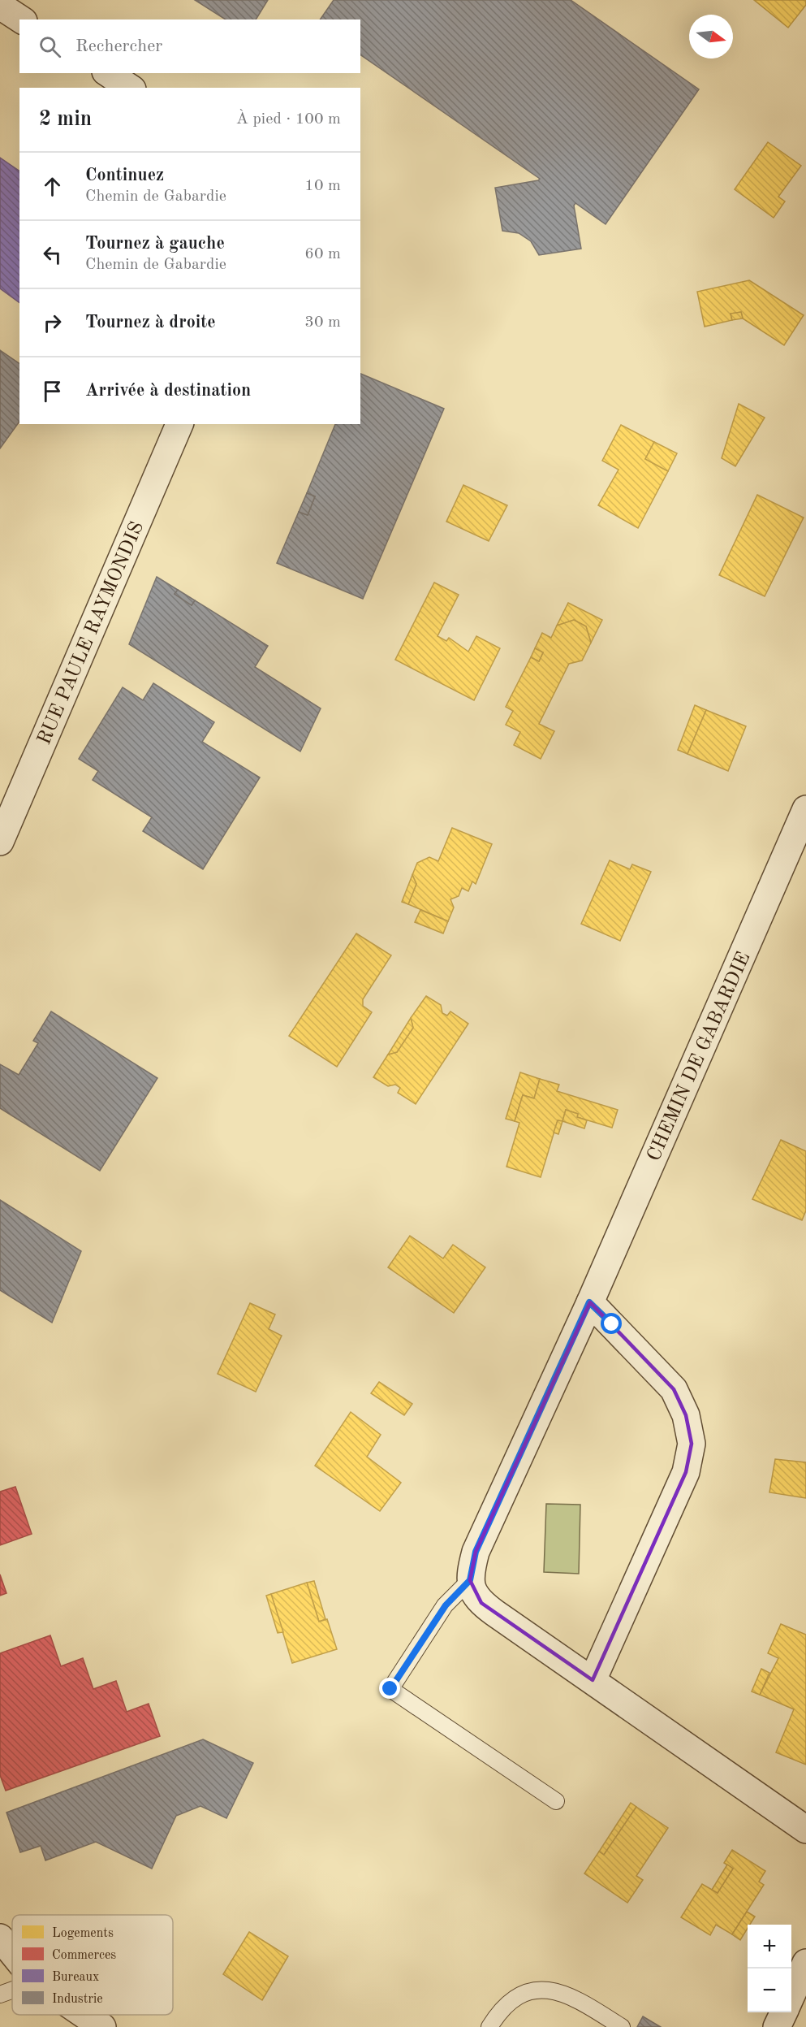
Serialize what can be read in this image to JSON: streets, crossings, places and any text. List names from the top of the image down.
{
  "streets": {
    "street": ["RUE PAULE RAYMONDIS", "CHEMIN DE GABARDIE"]
  },
  "legend": [
    "Logements",
    "Commerces",
    "Bureaux",
    "Industrie"
  ],
  "north": "right",
  "page": {
    "search": "Rechercher",
    "heading": ["2 min", "À pied · 100 m"],
    "list": [
      ["Continuez", "Chemin de Gabardie", "10 m"],
      ["Tournez à gauche", "Chemin de Gabardie", "60 m"],
      ["Tournez à droite", "30 m"],
      "Arrivée à destination"
    ],
    "map_buttons": ["+", "−"]
  }
}
